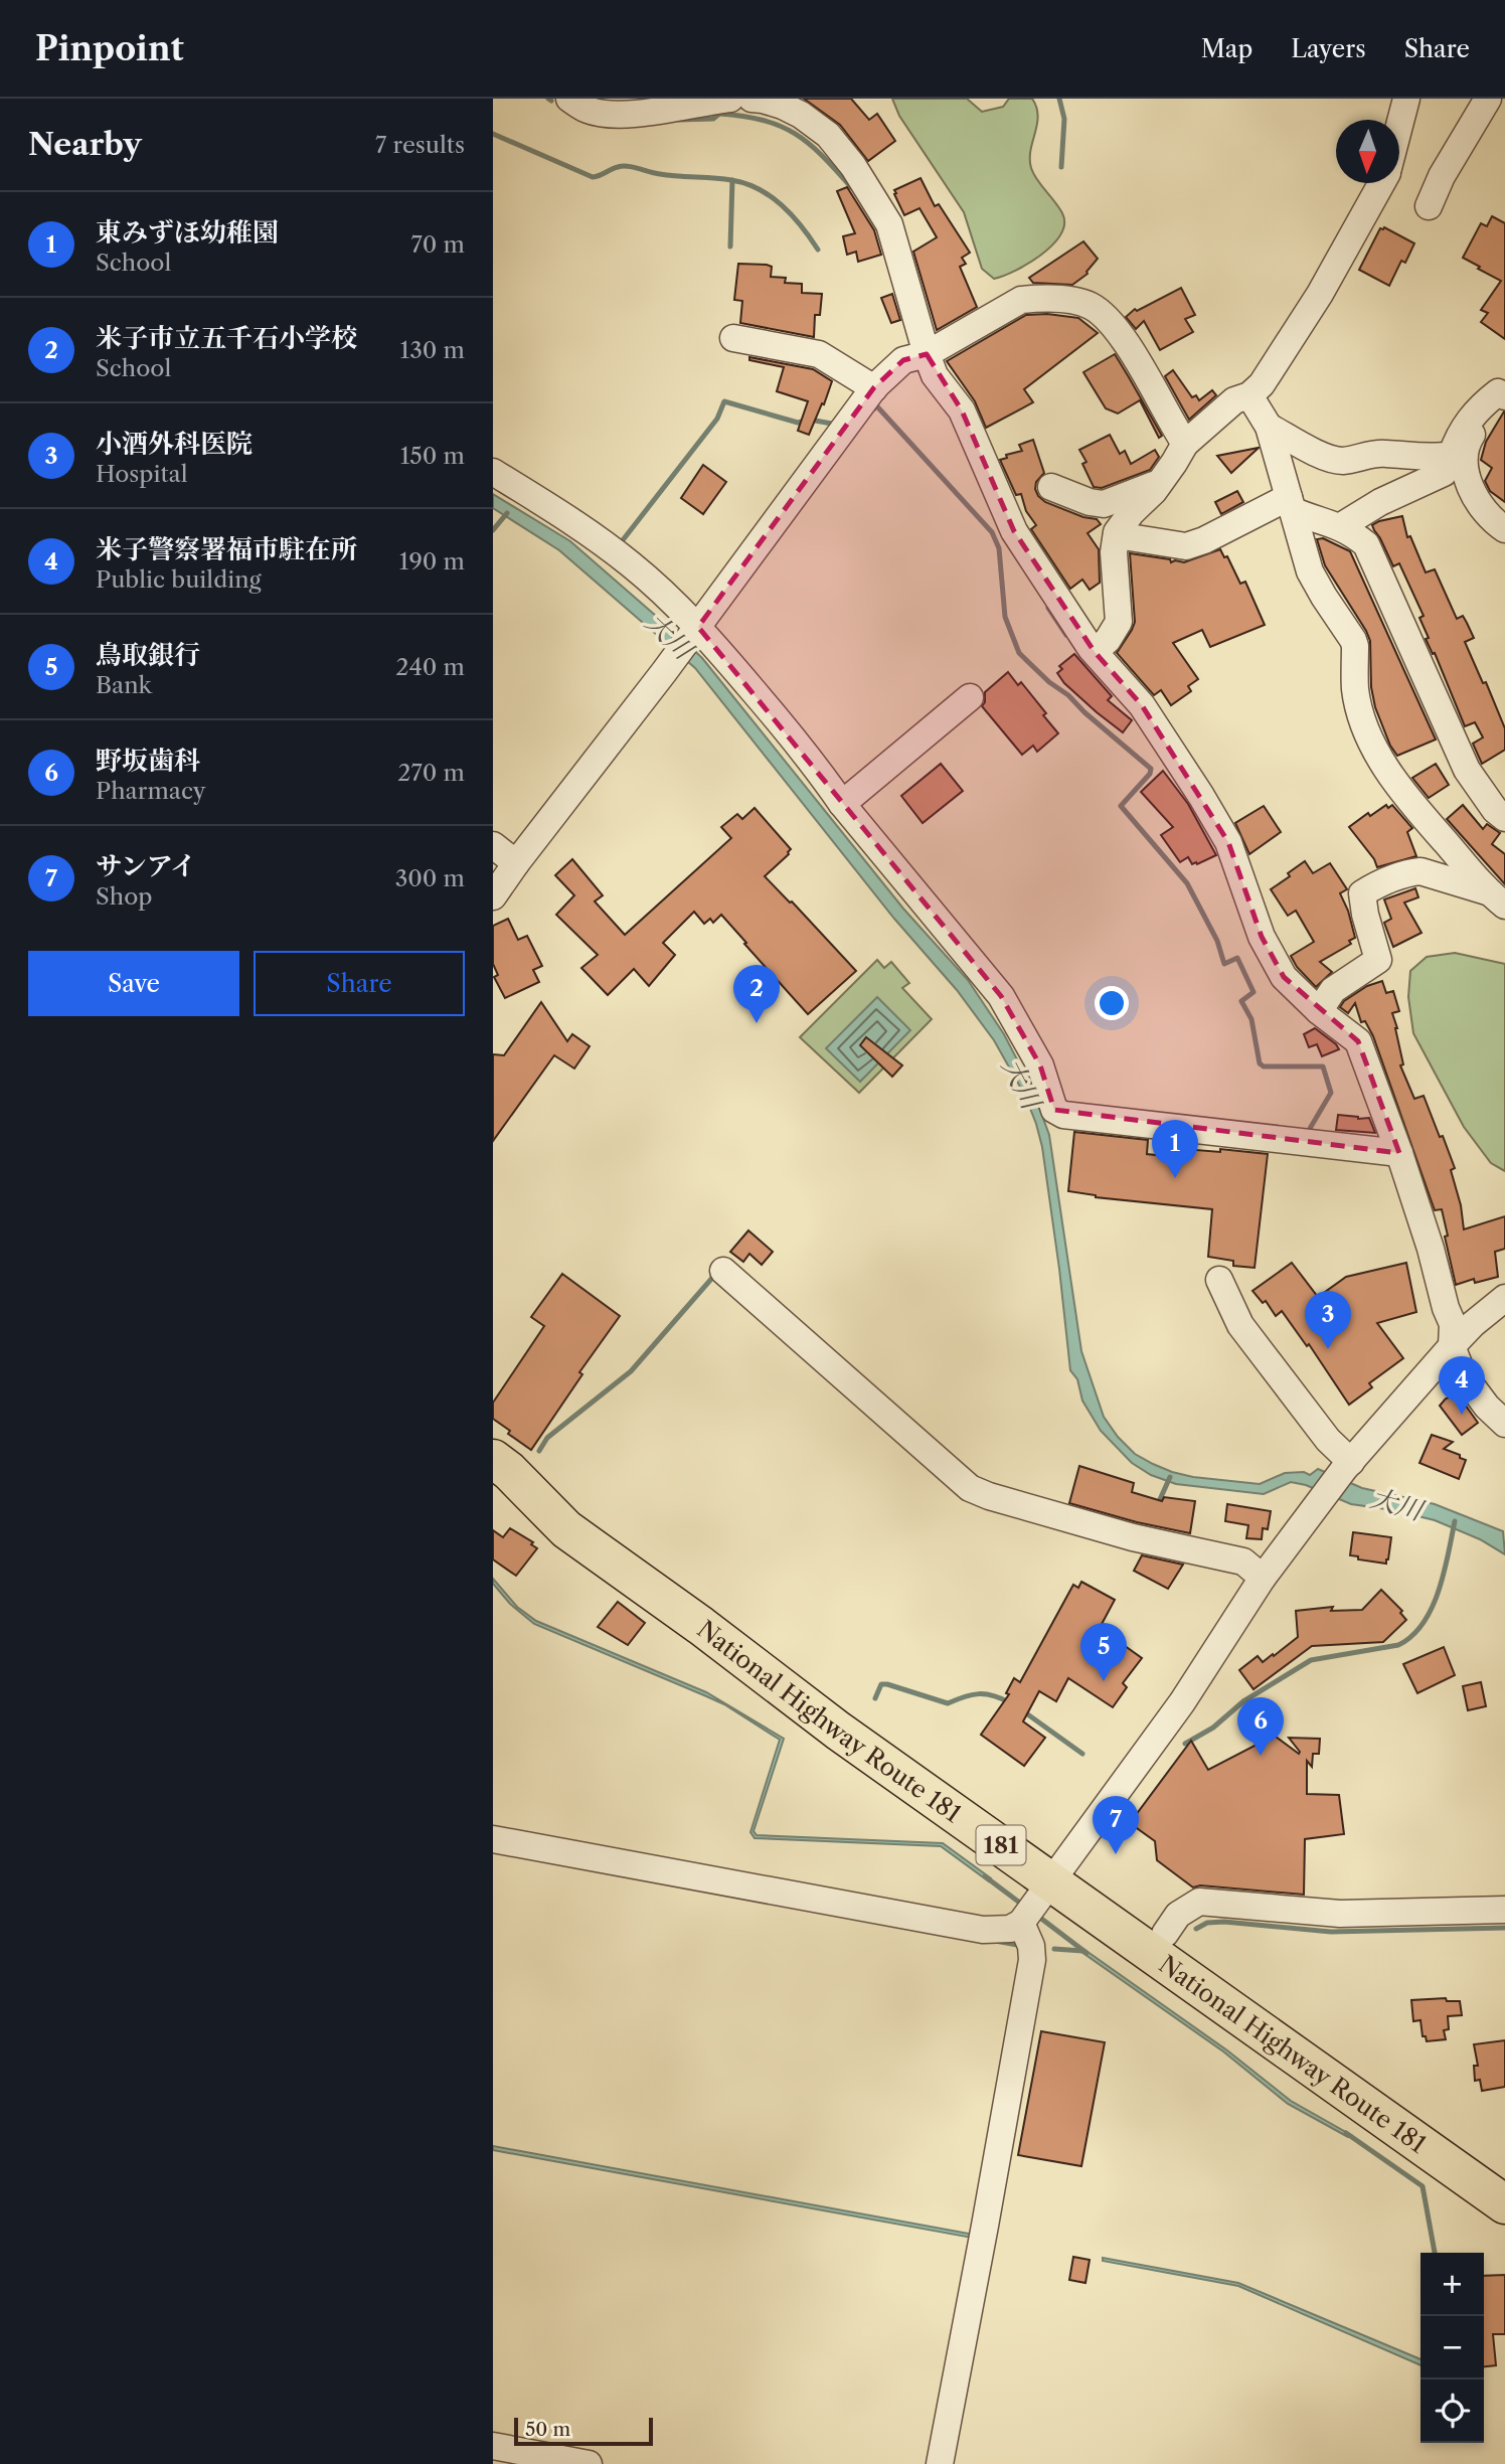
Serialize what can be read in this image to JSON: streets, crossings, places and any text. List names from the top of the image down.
{
  "streets": {
    "highway": ["National Highway Route 181", "181"]
  },
  "water": ["大川"],
  "scale_bar": "50 m",
  "north": "bottom",
  "page": {
    "header": "Pinpoint",
    "nav": ["Map", "Layers", "Share"],
    "heading": ["Nearby", "7 results"],
    "list": [
      {
        "mark": "1",
        "name": "東みずほ幼稚園",
        "note": "School",
        "value": "70 m"
      },
      {
        "mark": "2",
        "name": "米子市立五千石小学校",
        "note": "School",
        "value": "130 m"
      },
      {
        "mark": "3",
        "name": "小酒外科医院",
        "note": "Hospital",
        "value": "150 m"
      },
      {
        "mark": "4",
        "name": "米子警察署福市駐在所",
        "note": "Public building",
        "value": "190 m"
      },
      {
        "mark": "5",
        "name": "鳥取銀行",
        "note": "Bank",
        "value": "240 m"
      },
      {
        "mark": "6",
        "name": "野坂歯科",
        "note": "Pharmacy",
        "value": "270 m"
      },
      {
        "mark": "7",
        "name": "サンアイ",
        "note": "Shop",
        "value": "300 m"
      }
    ],
    "buttons": ["Save", "Share"],
    "pins": [
      "2",
      "1",
      "3",
      "4",
      "5",
      "6",
      "7"
    ],
    "map_buttons": ["+", "−"],
    "scale": "50 m"
  }
}
